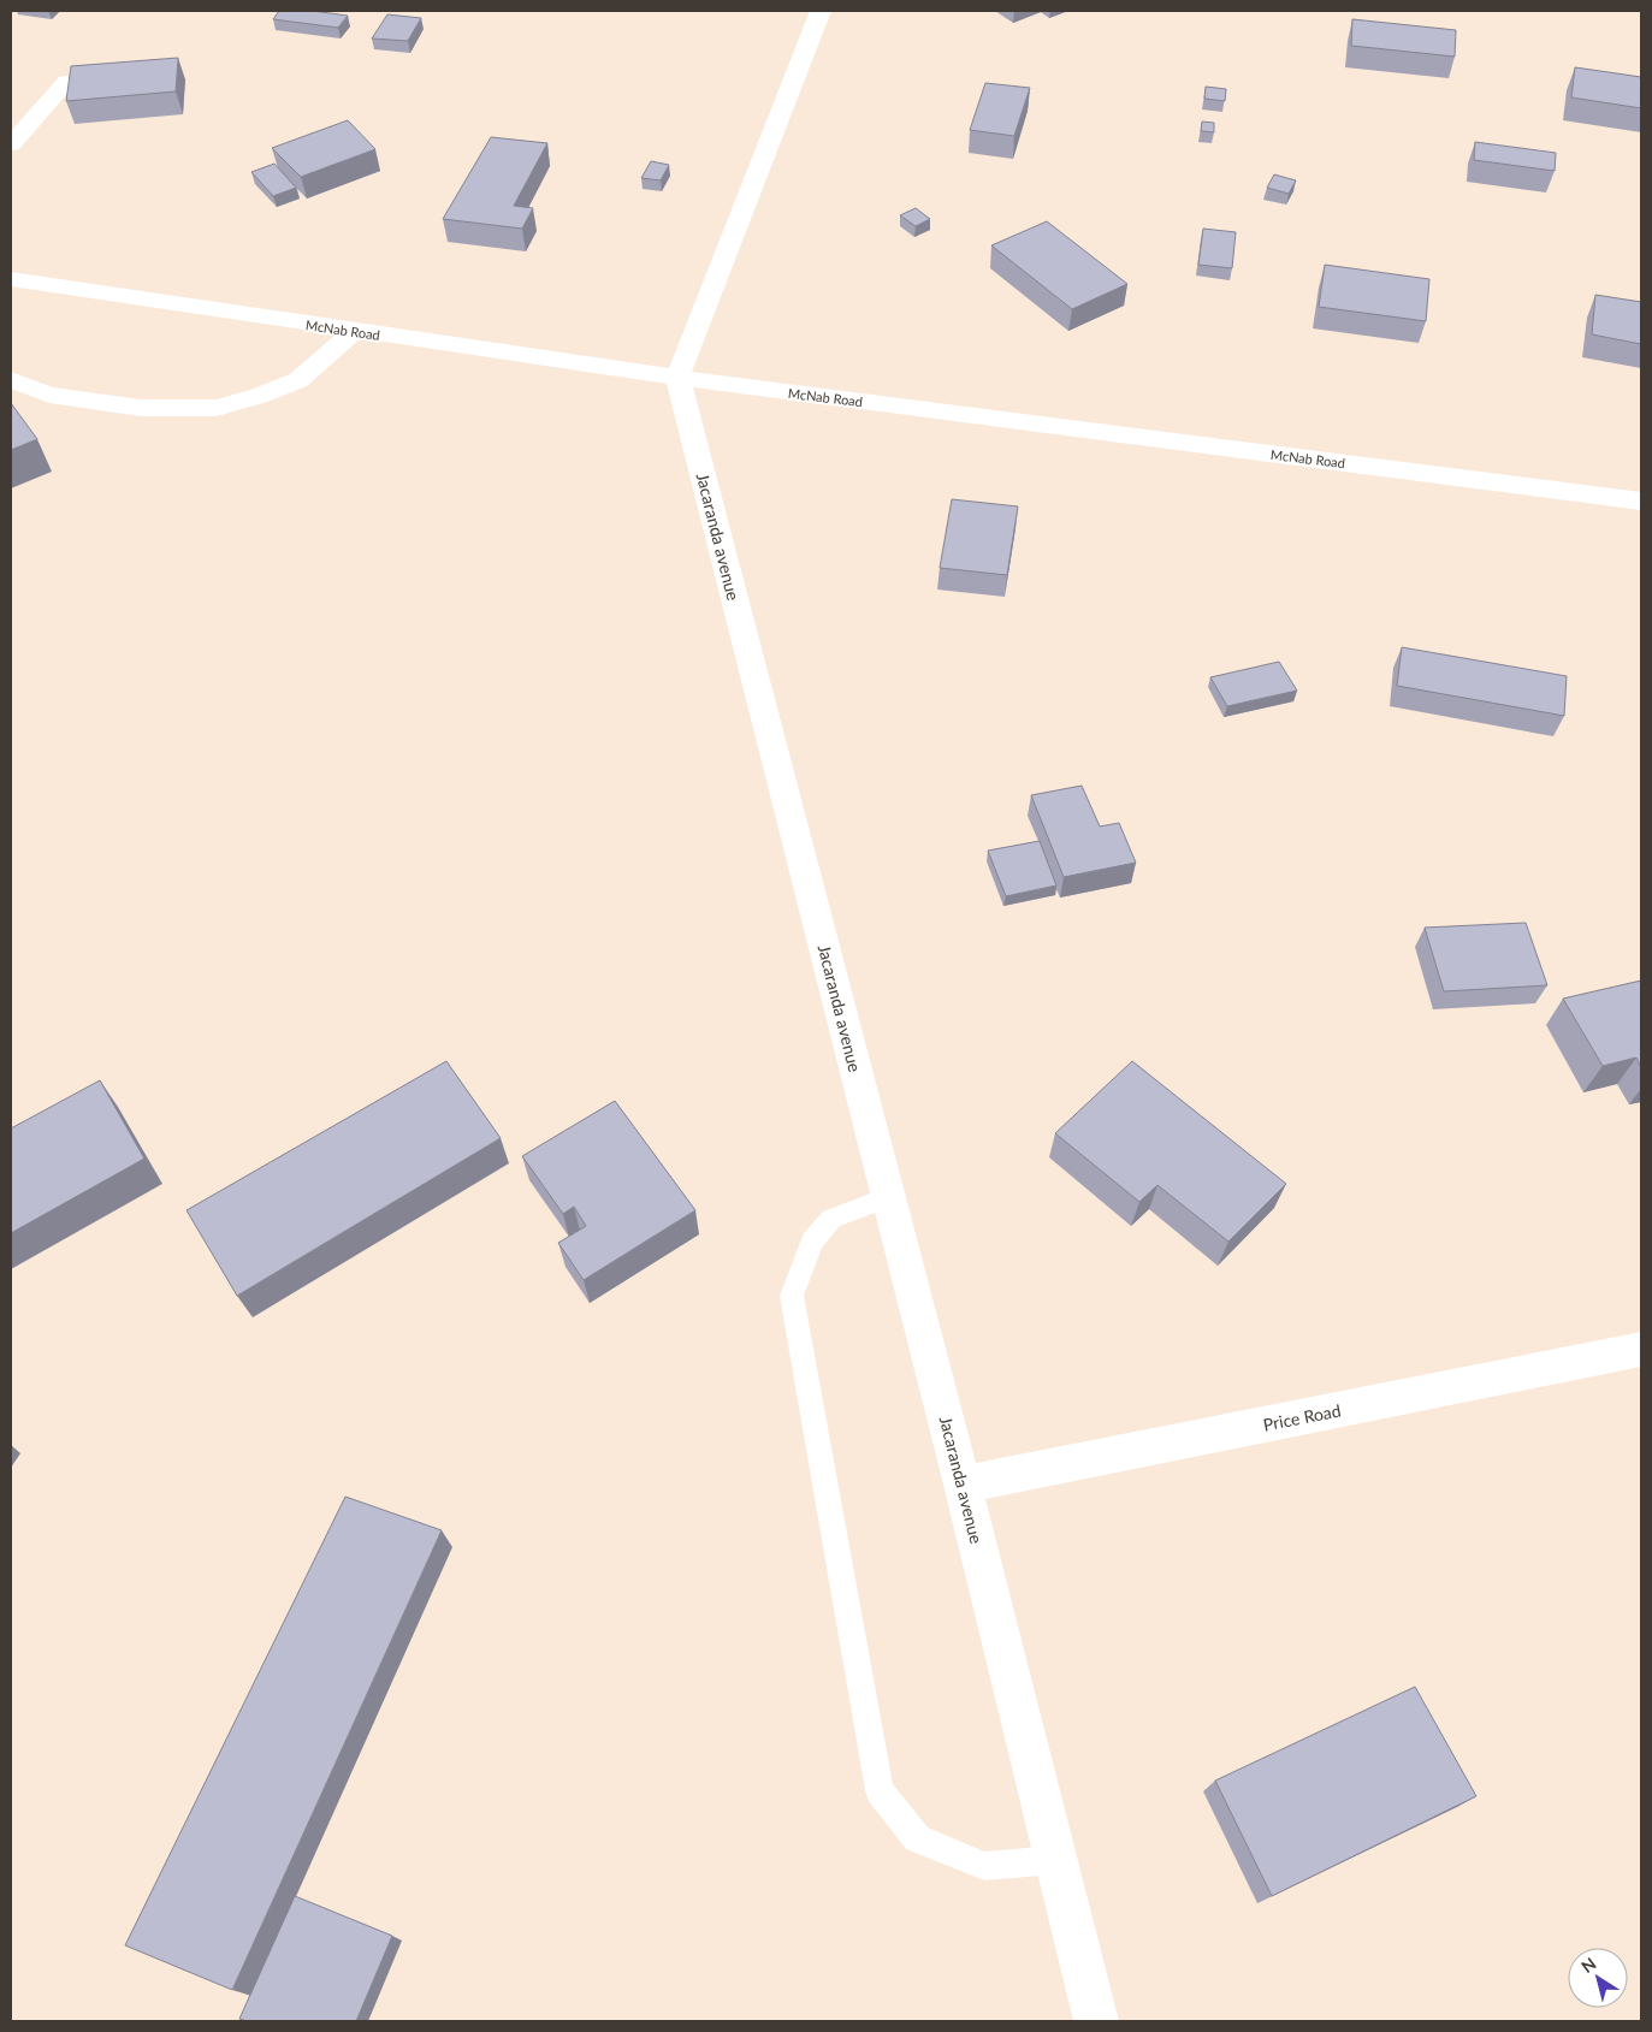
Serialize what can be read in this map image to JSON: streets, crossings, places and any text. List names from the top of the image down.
{
  "streets": {
    "street": ["McNab Road", "Jacaranda avenue", "Price Road"]
  },
  "crossings": [
    ["McNab Road", "Jacaranda avenue"],
    ["Jacaranda avenue", "Price Road"]
  ],
  "north": "top left"
}
